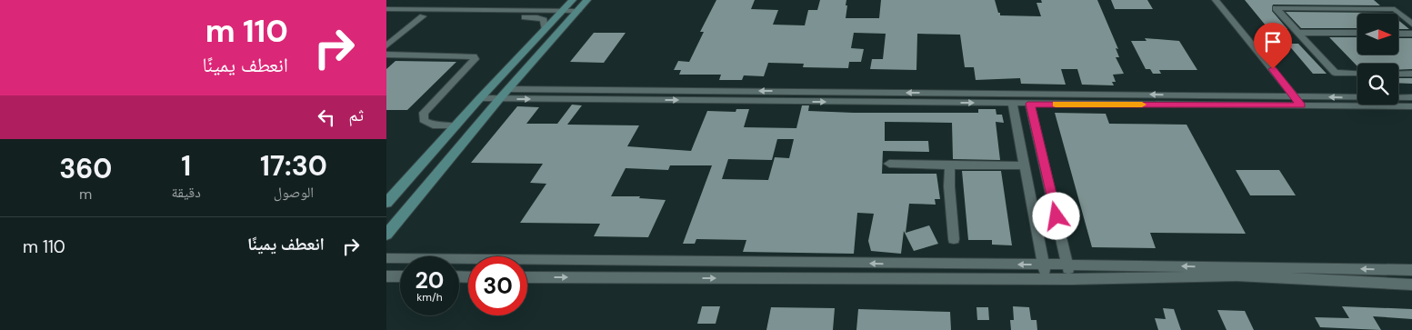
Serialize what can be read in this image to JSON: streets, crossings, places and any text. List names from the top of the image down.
{
  "north": "right",
  "page": {
    "turn": ["110 m", "انعطف يمينًا"],
    "then": "ثم",
    "eta": [
      "17:30",
      "الوصول",
      "1",
      "دقيقة",
      "360",
      "m"
    ],
    "list": [
      {
        "name": "انعطف يمينًا",
        "value": "110 m"
      }
    ],
    "speed": "20 km/h",
    "limit": "30"
  }
}
